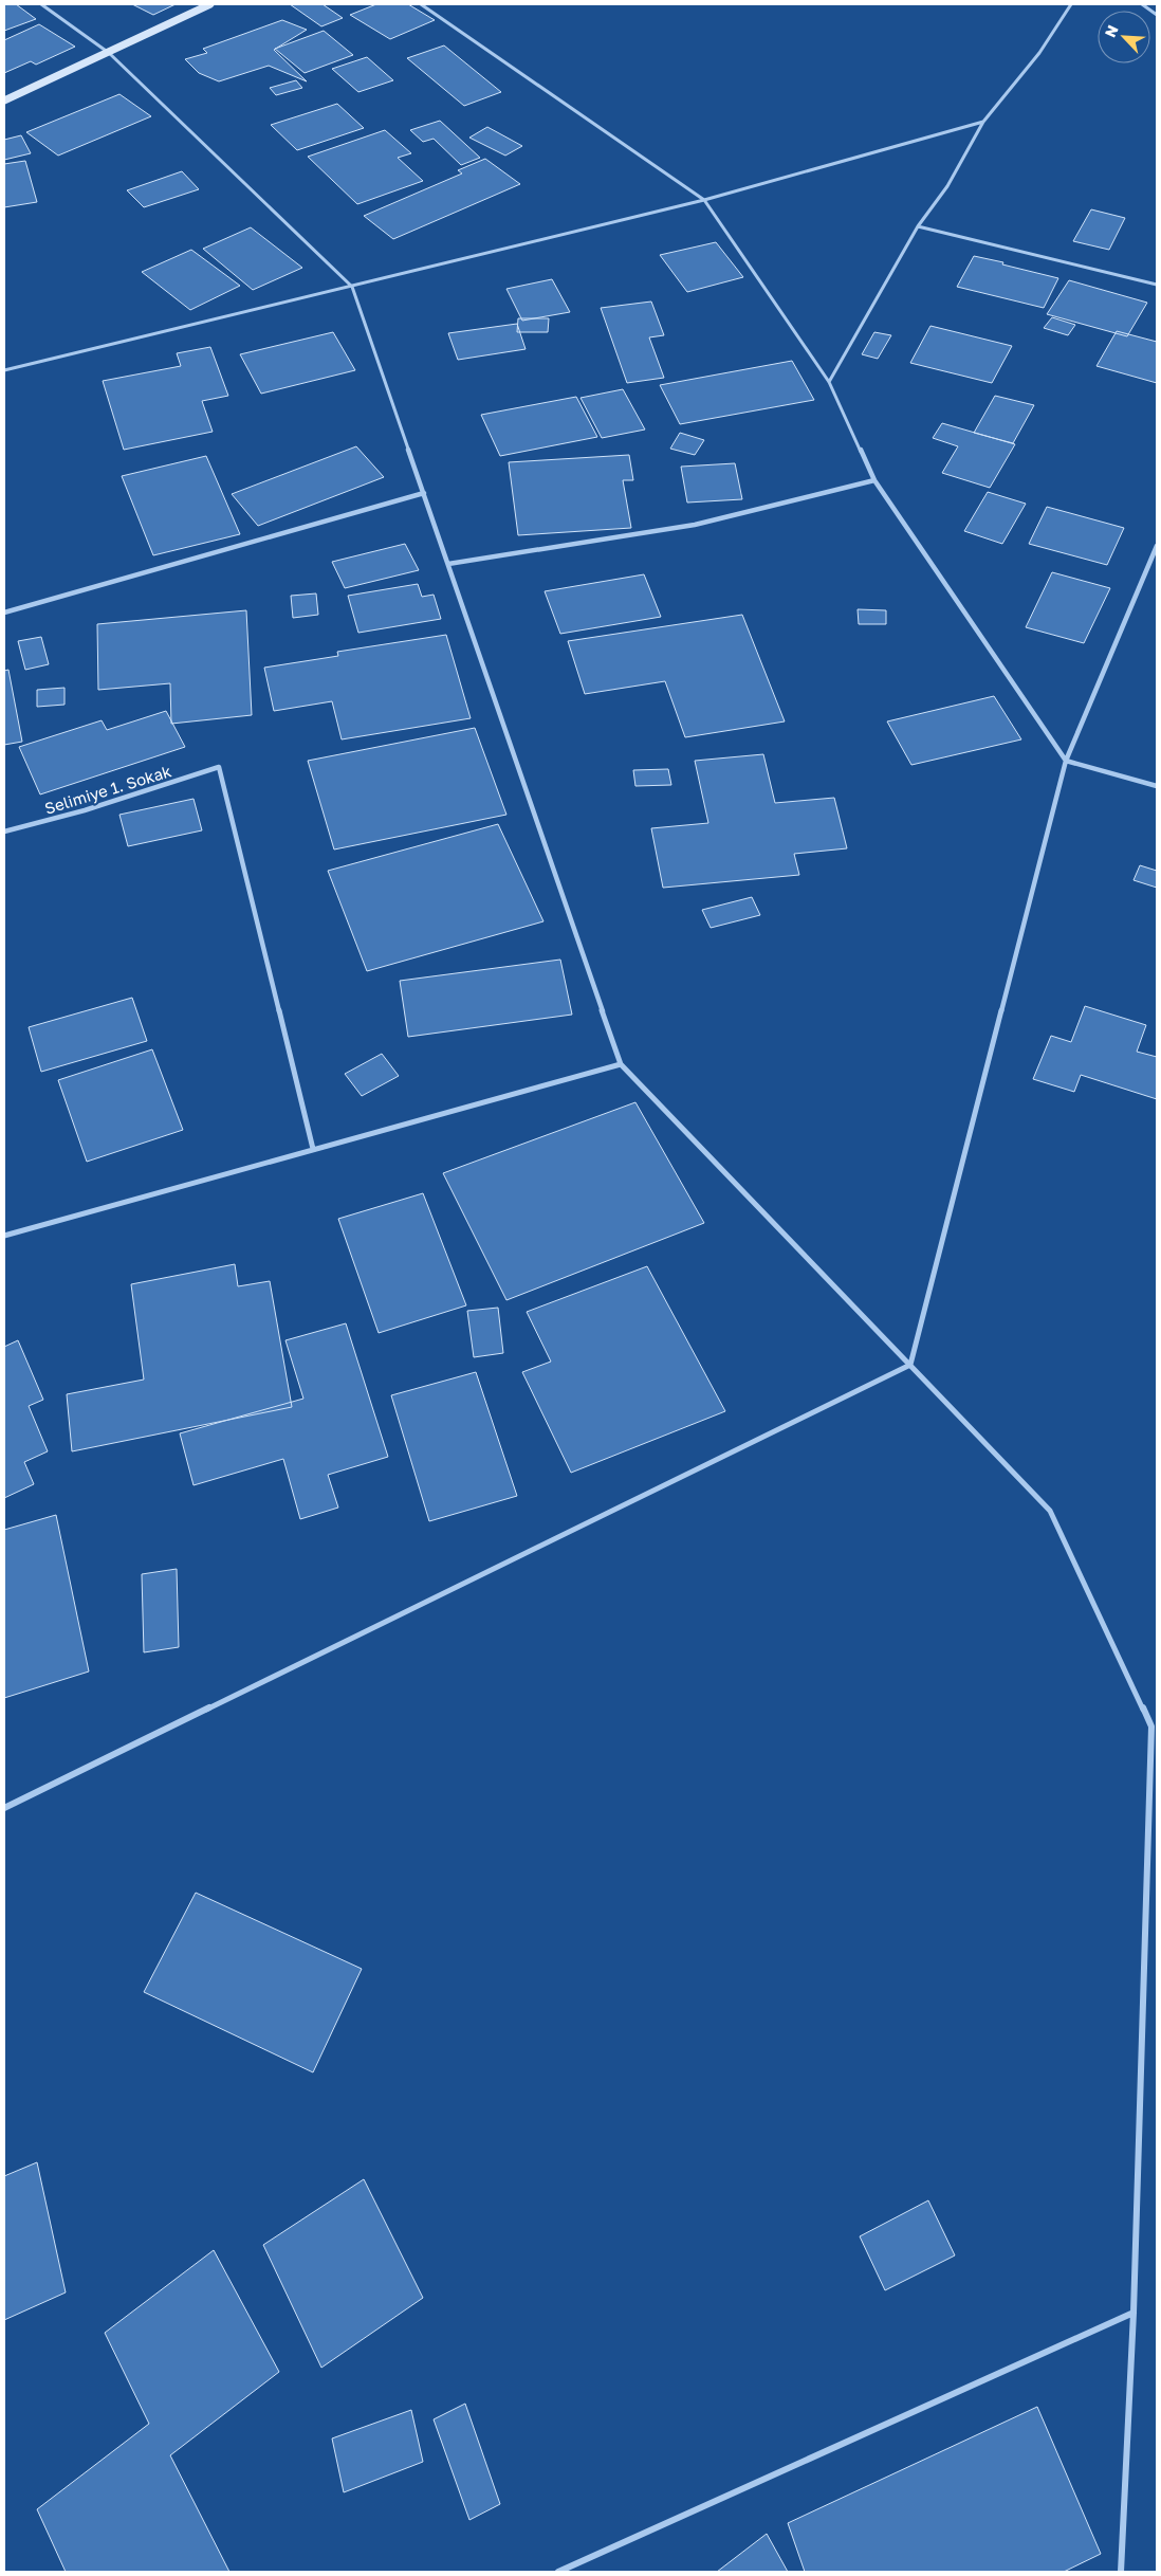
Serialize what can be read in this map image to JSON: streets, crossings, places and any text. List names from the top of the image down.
{
  "streets": {
    "street": ["Selimiye 1. Sokak"]
  },
  "north": "top left"
}
